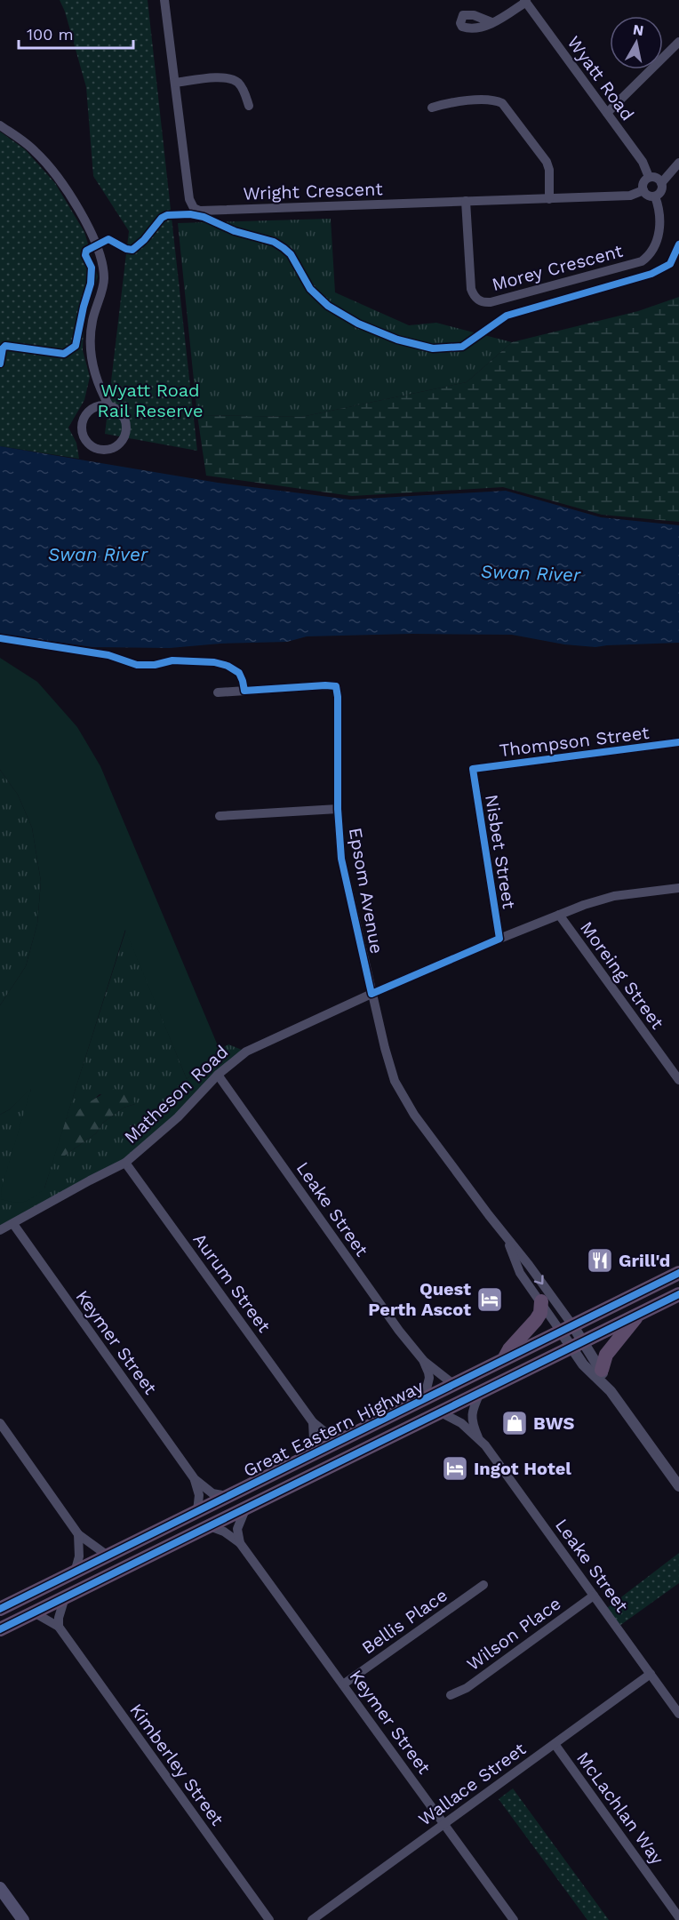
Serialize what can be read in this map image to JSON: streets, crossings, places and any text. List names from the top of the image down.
{
  "streets": {
    "highway": ["Great Eastern Highway"],
    "street": [
      "Wyatt Road",
      "Wright Crescent",
      "Morey Crescent",
      "Thompson Street",
      "Nisbet Street",
      "Epsom Avenue",
      "Moreing Street",
      "Matheson Road",
      "Leake Street",
      "Aurum Street",
      "Keymer Street",
      "Bellis Place",
      "Wilson Place",
      "Kimberley Street",
      "Wallace Street",
      "McLachlan Way"
    ]
  },
  "crossings": [
    ["Wyatt Road", "Wright Crescent"],
    ["Wyatt Road", "Morey Crescent"],
    ["Wright Crescent", "Morey Crescent"],
    ["Thompson Street", "Nisbet Street"],
    ["Nisbet Street", "Matheson Road"],
    ["Epsom Avenue", "Matheson Road"],
    ["Epsom Avenue", "Great Eastern Highway"],
    ["Moreing Street", "Matheson Road"],
    ["Matheson Road", "Leake Street"],
    ["Matheson Road", "Aurum Street"],
    ["Matheson Road", "Keymer Street"],
    ["Leake Street", "Great Eastern Highway"],
    ["Leake Street", "Wilson Place"],
    ["Leake Street", "Wallace Street"],
    ["Aurum Street", "Great Eastern Highway"],
    ["Keymer Street", "Great Eastern Highway"],
    ["Keymer Street", "Bellis Place"],
    ["Keymer Street", "Wallace Street"],
    ["Great Eastern Highway", "Kimberley Street"],
    ["Wallace Street", "McLachlan Way"]
  ],
  "water": ["Swan River"],
  "parks": ["Wyatt Road Rail Reserve"],
  "places": {
    "restaurant": ["Grill'd"],
    "hotel": ["Quest Perth Ascot", "Ingot Hotel"],
    "shop": ["BWS"]
  },
  "scale_bar": "100 m",
  "north": "top"
}
